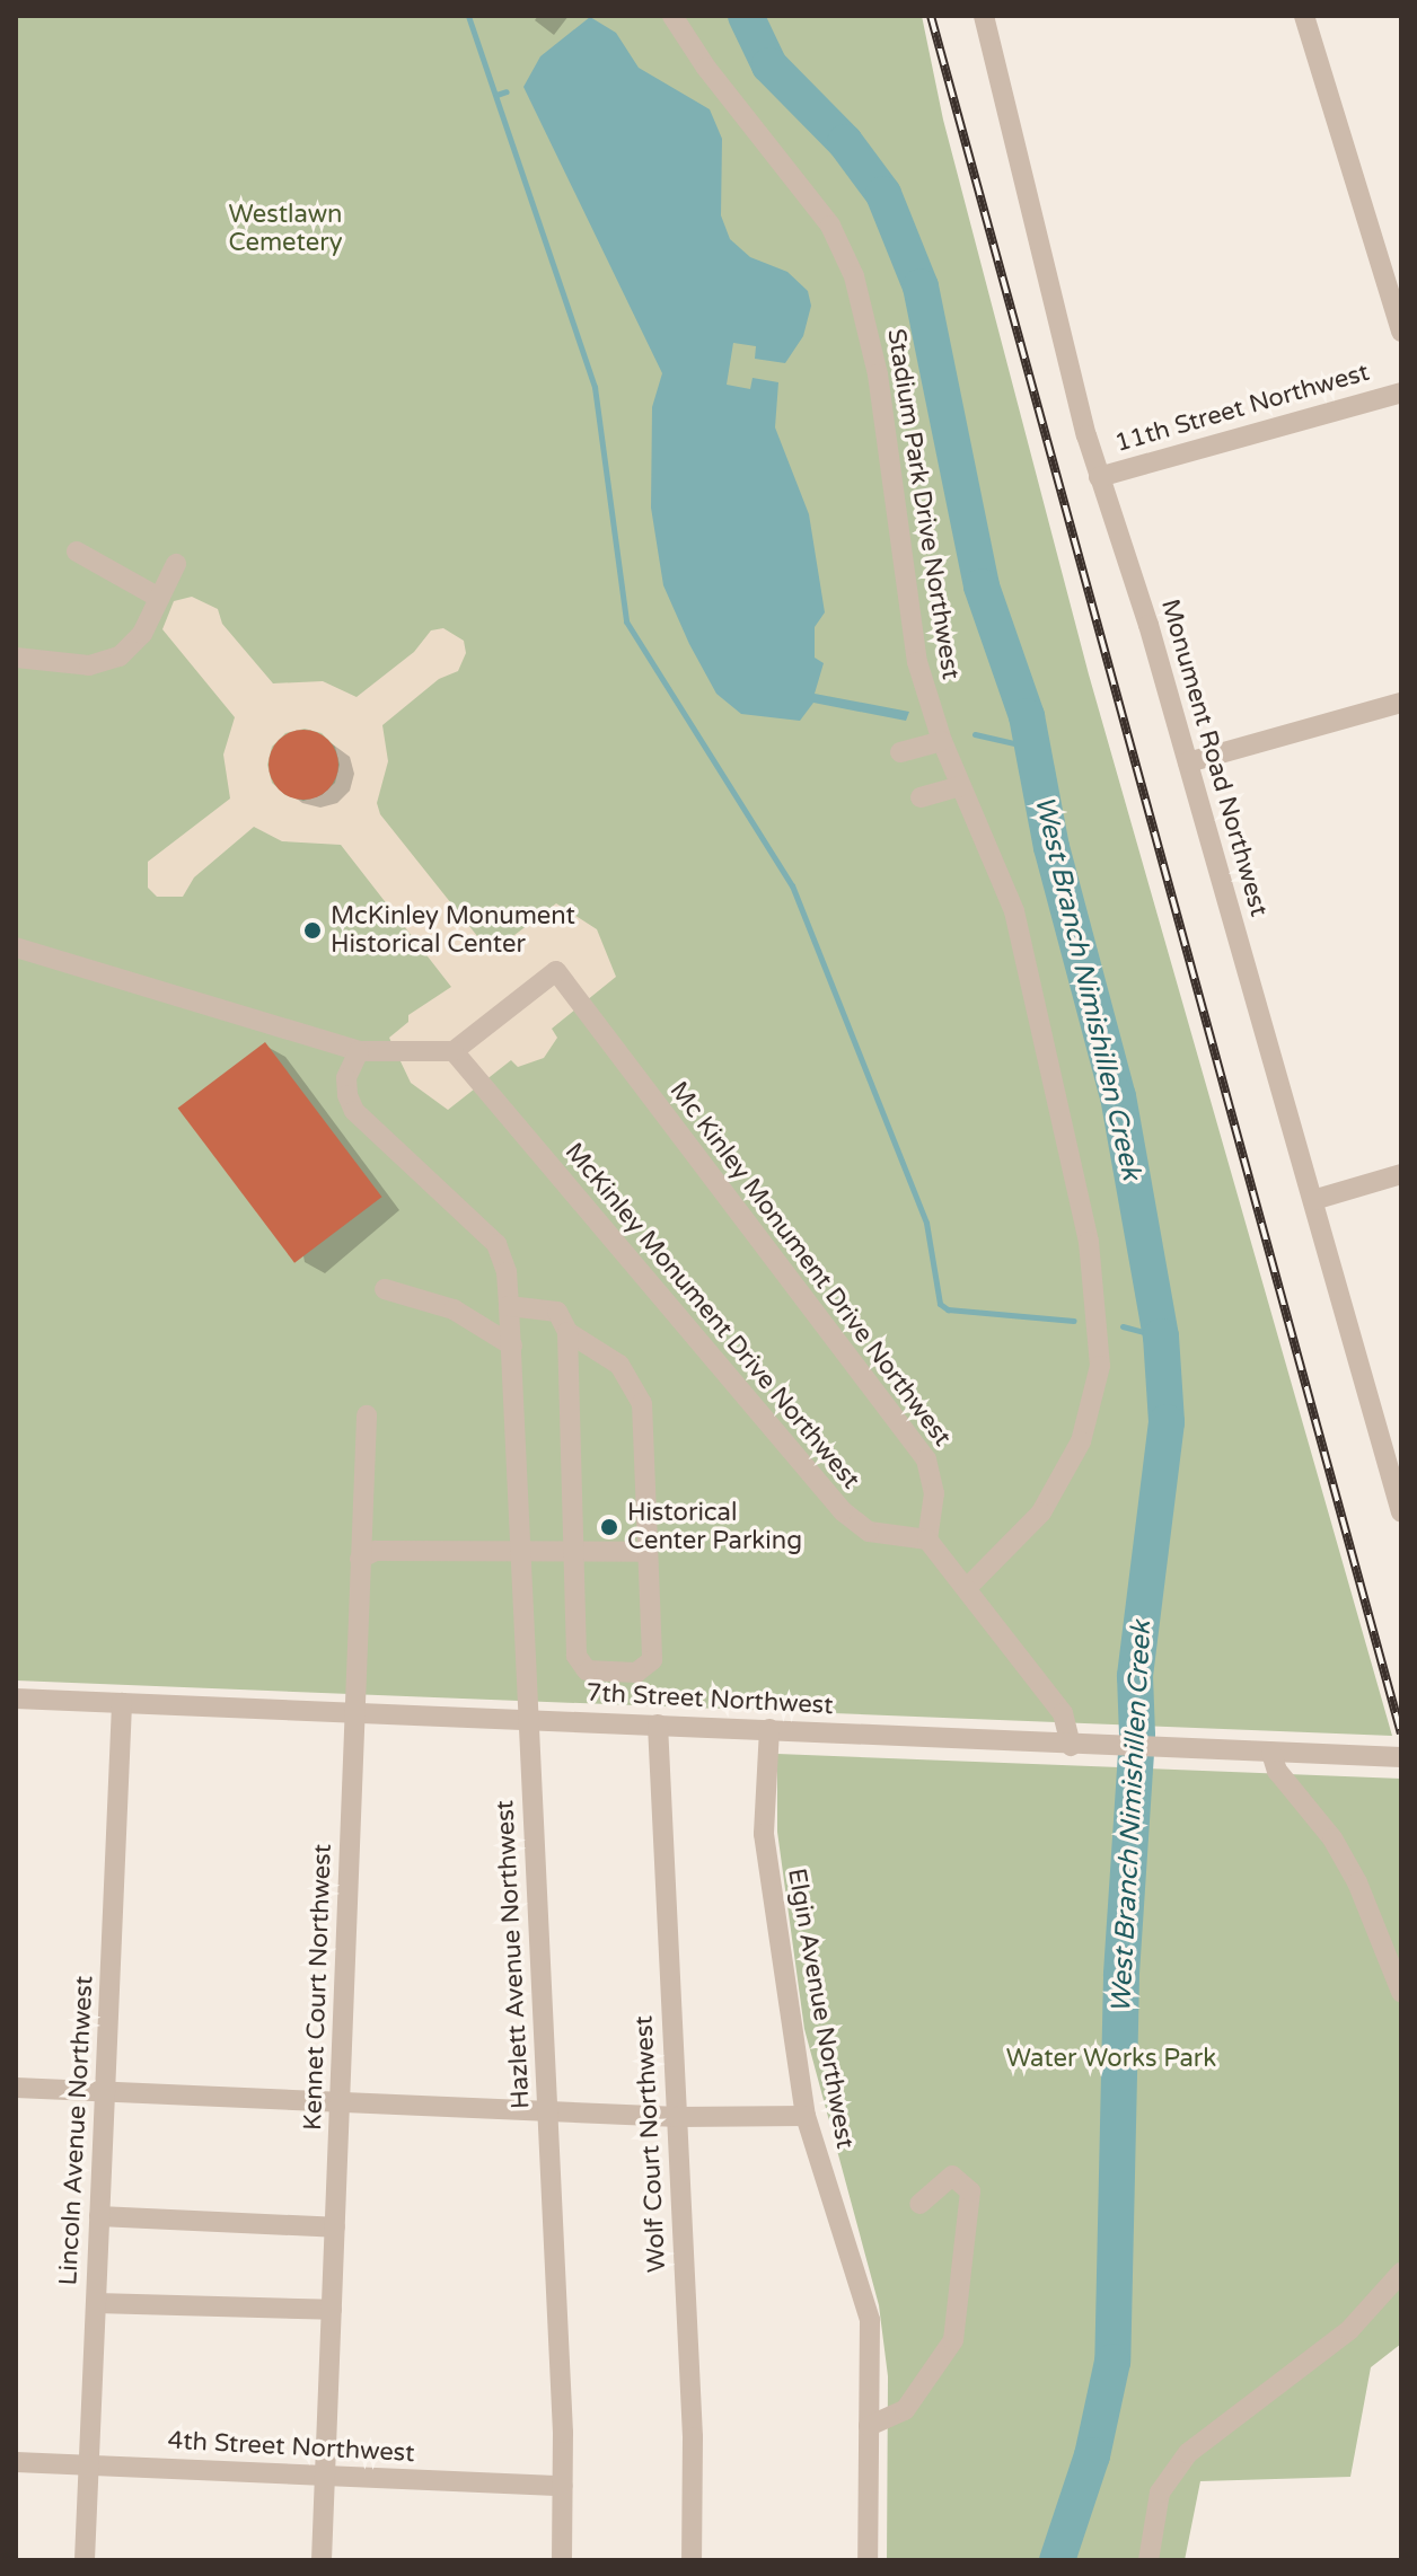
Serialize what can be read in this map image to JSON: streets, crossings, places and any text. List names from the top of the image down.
{
  "streets": {
    "street": [
      "11th Street Northwest",
      "Stadium Park Drive Northwest",
      "Monument Road Northwest",
      "Mc Kinley Monument Drive Northwest",
      "McKinley Monument Drive Northwest",
      "7th Street Northwest",
      "Hazlett Avenue Northwest",
      "Kennet Court Northwest",
      "Elgin Avenue Northwest",
      "Lincoln Avenue Northwest",
      "Wolf Court Northwest",
      "4th Street Northwest"
    ]
  },
  "crossings": [
    ["11th Street Northwest", "Monument Road Northwest"],
    ["Mc Kinley Monument Drive Northwest", "McKinley Monument Drive Northwest"],
    ["7th Street Northwest", "Hazlett Avenue Northwest"],
    ["7th Street Northwest", "Kennet Court Northwest"],
    ["7th Street Northwest", "Elgin Avenue Northwest"],
    ["7th Street Northwest", "Lincoln Avenue Northwest"],
    ["7th Street Northwest", "Wolf Court Northwest"],
    ["Hazlett Avenue Northwest", "4th Street Northwest"],
    ["Kennet Court Northwest", "4th Street Northwest"],
    ["Lincoln Avenue Northwest", "4th Street Northwest"]
  ],
  "water": ["West Branch Nimishillen Creek"],
  "parks": ["Westlawn Cemetery", "Water Works Park"],
  "places": ["McKinley Monument Historical Center", "Historical Center Parking"]
}
